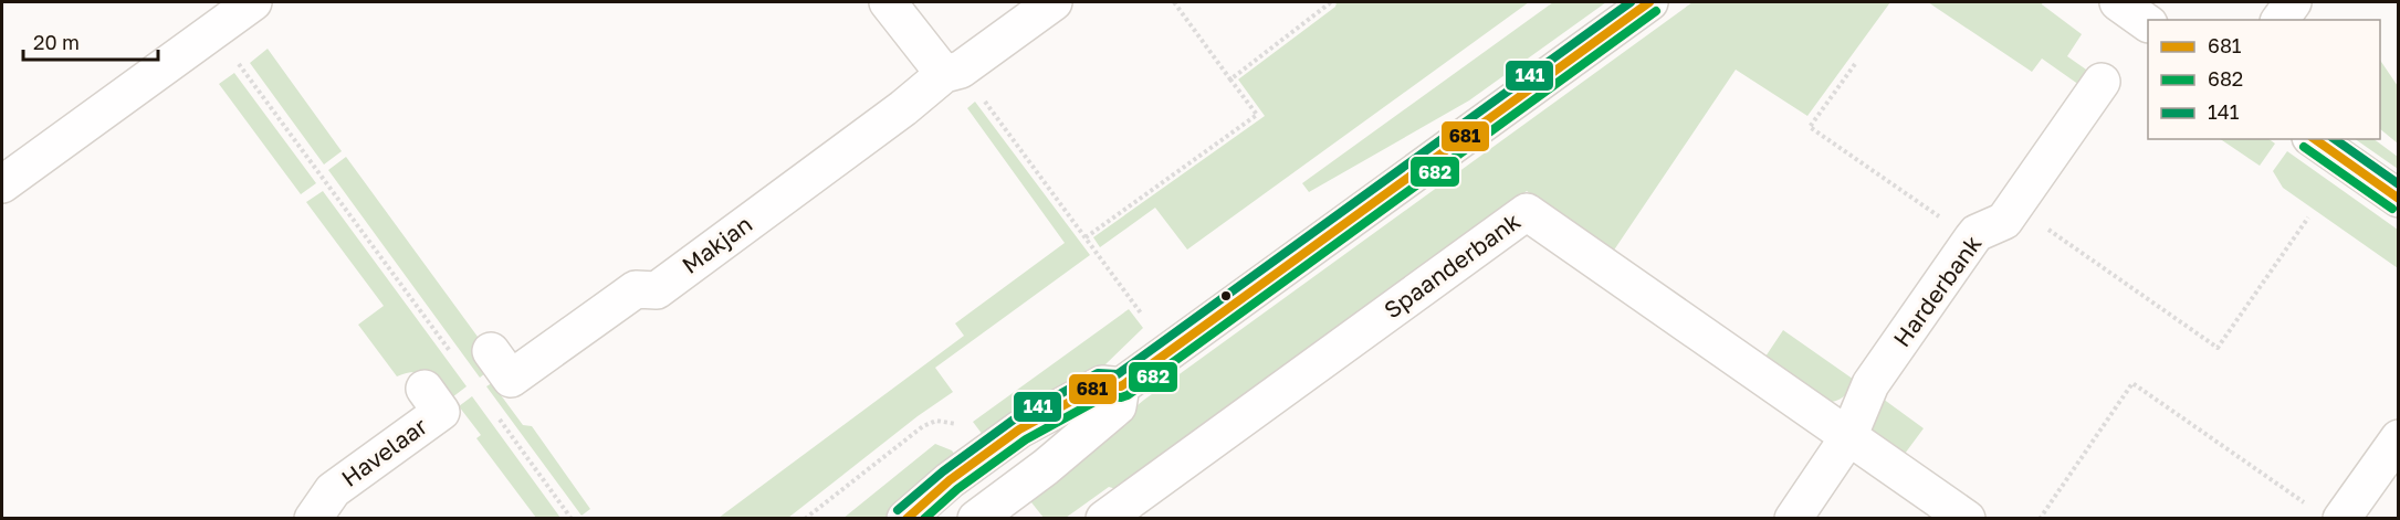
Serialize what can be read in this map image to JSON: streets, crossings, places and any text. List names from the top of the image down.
{
  "streets": {
    "street": [
      "Makjan",
      "Spaanderbank",
      "Harderbank",
      "Havelaar"
    ]
  },
  "crossings": [
    ["Spaanderbank", "Harderbank"]
  ],
  "lines": ["transit line 681", "transit line 141", "transit line 682"],
  "legend": ["681", "682", "141"],
  "scale_bar": "20 m"
}
